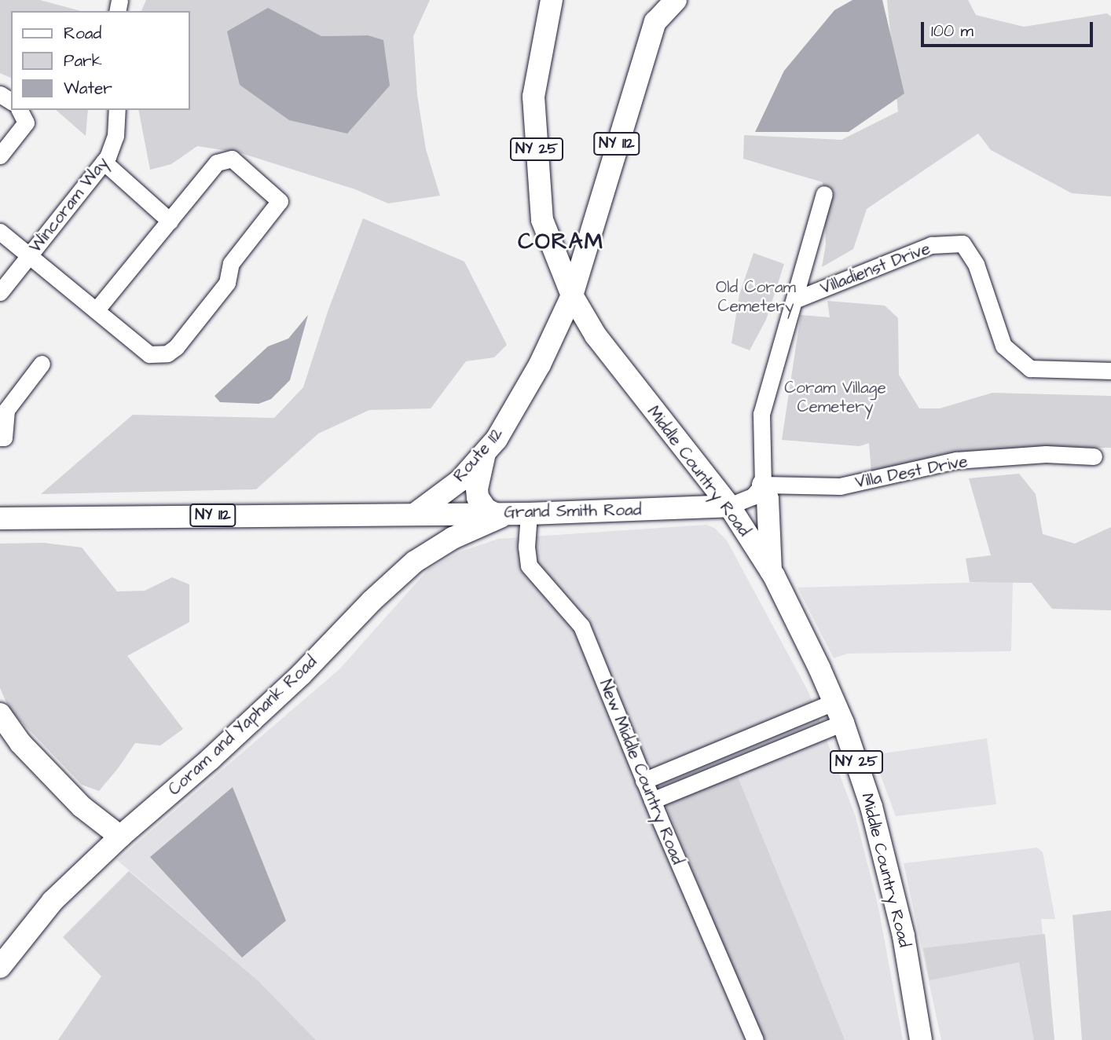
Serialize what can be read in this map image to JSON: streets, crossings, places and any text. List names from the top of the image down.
{
  "streets": {
    "main road": [
      "NY 112",
      "NY 25",
      "Route 112",
      "Middle Country Road",
      "Grand Smith Road",
      "Coram and Yaphank Road"
    ],
    "street": [
      "Wincoram Way",
      "Villadienst Drive",
      "Villa Dest Drive",
      "New Middle Country Road"
    ]
  },
  "crossings": [
    ["NY 112", "Route 112"],
    ["NY 112", "Grand Smith Road"],
    ["Route 112", "Middle Country Road"],
    ["Route 112", "Grand Smith Road"],
    ["Middle Country Road", "Grand Smith Road"],
    ["Grand Smith Road", "Coram and Yaphank Road"],
    ["Grand Smith Road", "New Middle Country Road"],
    ["Coram and Yaphank Road", "New Middle Country Road"]
  ],
  "districts": ["CORAM"],
  "parks": ["Old Coram Cemetery", "Coram Village Cemetery"],
  "legend": ["Road", "Park", "Water"],
  "scale_bar": "100 m"
}
